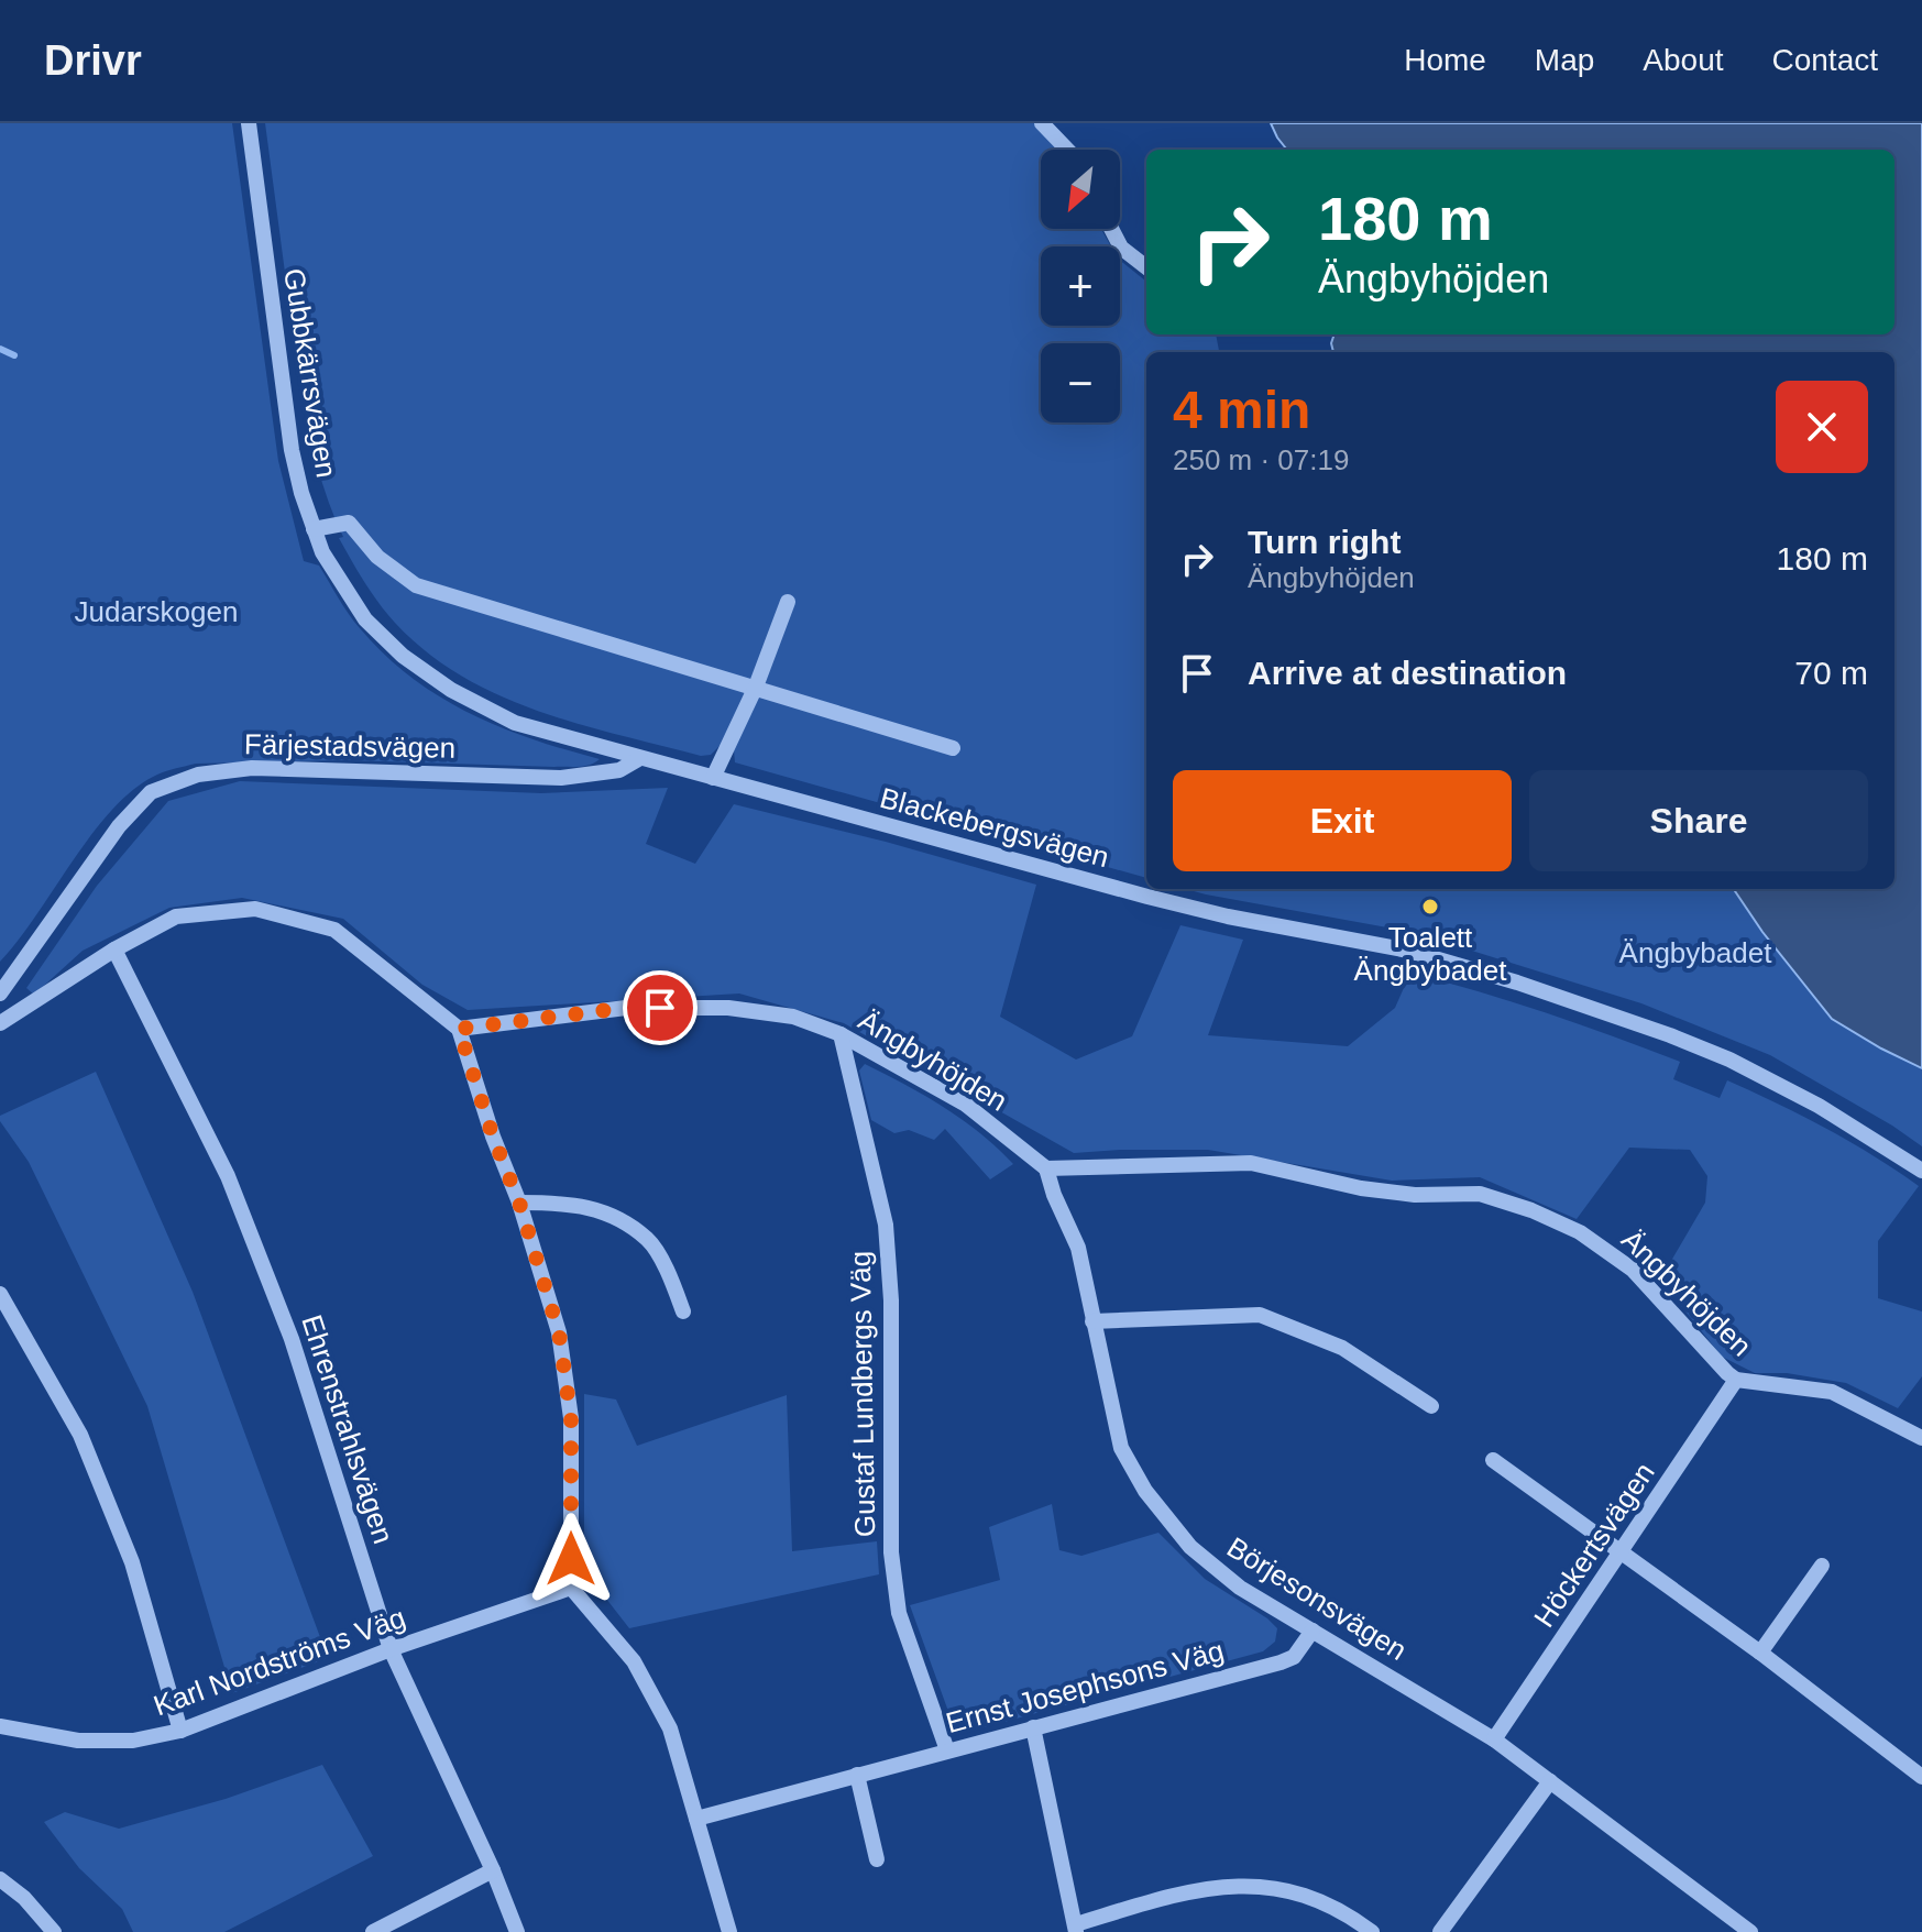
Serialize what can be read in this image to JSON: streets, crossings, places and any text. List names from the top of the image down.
{
  "streets": {
    "street": [
      "Gubbkärrsvägen",
      "Färjestadsvägen",
      "Blackebergsvägen",
      "Ängbyhöjden",
      "Gustaf Lundbergs Väg",
      "Ehrenstrahlsvägen",
      "Höckertsvägen",
      "Börjesonsvägen",
      "Karl Nordströms Väg",
      "Ernst Josephsons Väg"
    ]
  },
  "crossings": [
    ["Gubbkärrsvägen", "Färjestadsvägen"],
    ["Gubbkärrsvägen", "Blackebergsvägen"],
    ["Färjestadsvägen", "Blackebergsvägen"],
    ["Ängbyhöjden", "Gustaf Lundbergs Väg"],
    ["Ängbyhöjden", "Höckertsvägen"],
    ["Ängbyhöjden", "Börjesonsvägen"],
    ["Gustaf Lundbergs Väg", "Ernst Josephsons Väg"],
    ["Ehrenstrahlsvägen", "Karl Nordströms Väg"],
    ["Höckertsvägen", "Börjesonsvägen"],
    ["Börjesonsvägen", "Ernst Josephsons Väg"]
  ],
  "parks": ["Judarskogen", "Ängbybadet"],
  "places": ["Toalett Ängbybadet"],
  "north": "bottom left",
  "page": {
    "header": "Drivr",
    "nav": [
      "Home",
      "Map",
      "About",
      "Contact"
    ],
    "map_buttons": ["+", "−"],
    "turn": ["180 m", "Ängbyhöjden"],
    "heading": ["4 min", "250 m · 07:19"],
    "list": [
      {
        "name": "Turn right",
        "note": "Ängbyhöjden",
        "value": "180 m"
      },
      {
        "name": "Arrive at destination",
        "value": "70 m"
      }
    ],
    "buttons": ["Exit", "Share"]
  }
}
